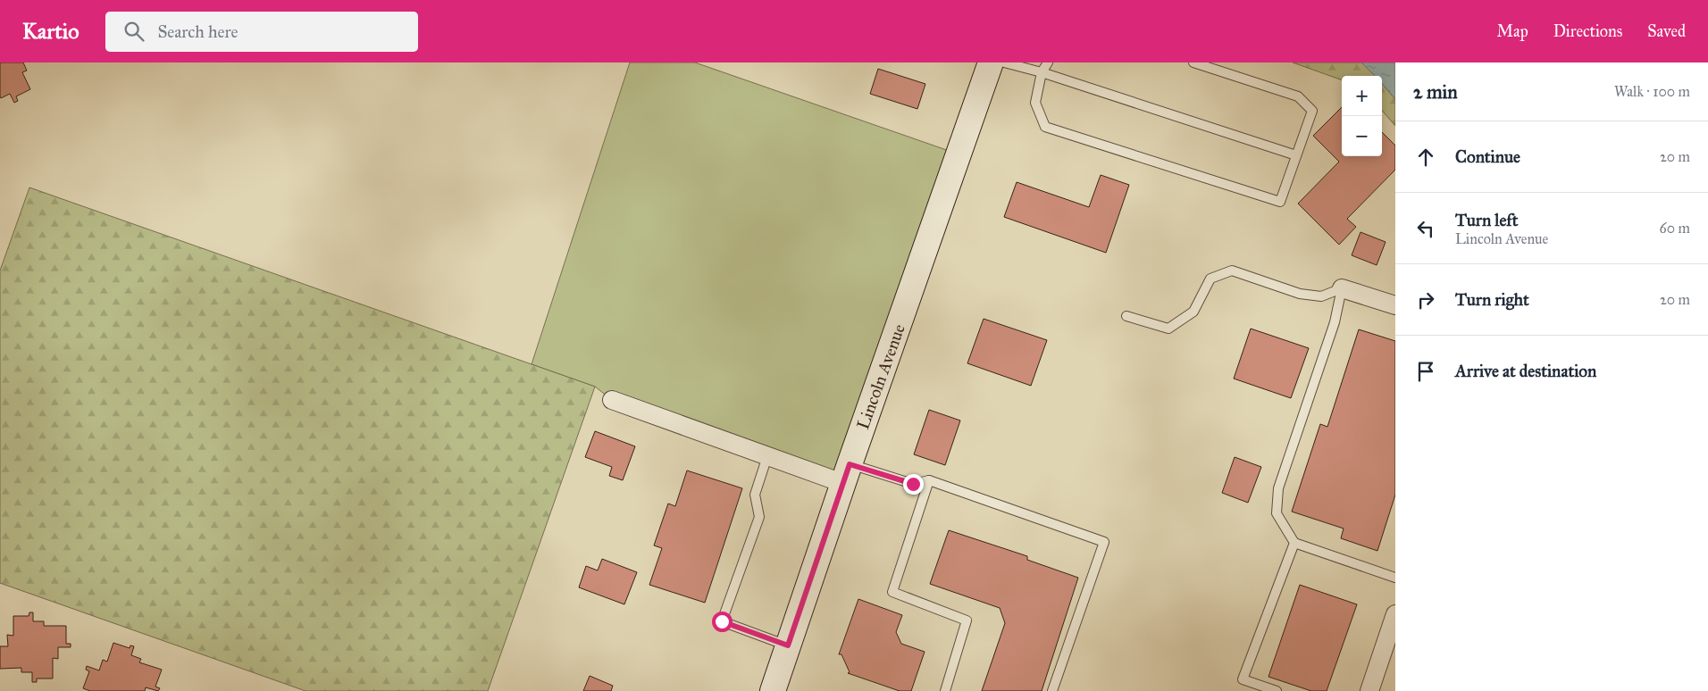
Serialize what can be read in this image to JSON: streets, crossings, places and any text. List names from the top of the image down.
{
  "streets": {
    "main road": ["Lincoln Avenue"]
  },
  "page": {
    "header": "Kartio",
    "search": "Search here",
    "nav": ["Map", "Directions", "Saved"],
    "heading": ["2 min", "Walk · 100 m"],
    "map_buttons": ["+", "−"],
    "list": [
      ["Continue", "20 m"],
      ["Turn left", "Lincoln Avenue", "60 m"],
      ["Turn right", "20 m"],
      "Arrive at destination"
    ]
  }
}
